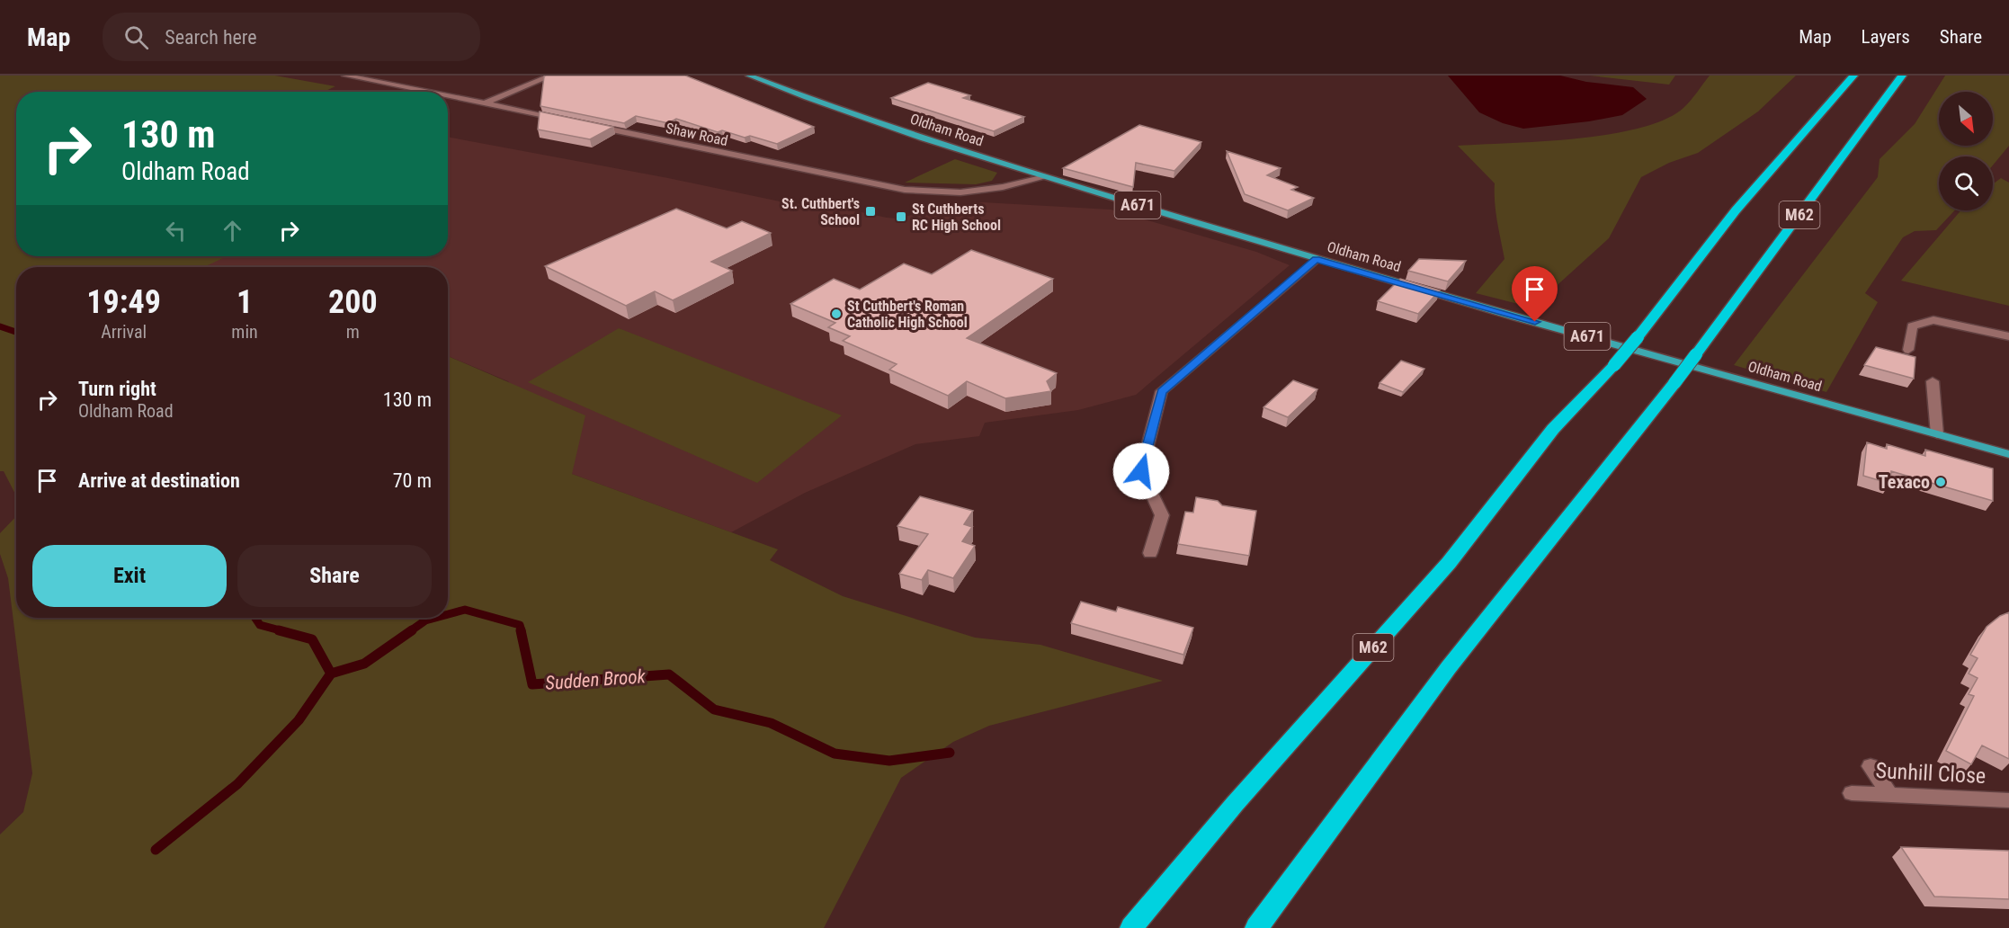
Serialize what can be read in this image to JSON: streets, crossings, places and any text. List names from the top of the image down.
{
  "streets": {
    "highway": ["M62"],
    "main road": ["Oldham Road", "A671"],
    "street": ["Shaw Road", "Sunhill Close"]
  },
  "crossings": [
    ["Oldham Road", "Shaw Road"]
  ],
  "water": ["Sudden Brook"],
  "places": {
    "transit": ["St. Cuthbert's School", "St Cuthberts RC High School"],
    "other": ["St Cuthbert's Roman Catholic High School", "Texaco"]
  },
  "north": "bottom right",
  "page": {
    "header": "Map",
    "search": "Search here",
    "nav": ["Map", "Layers", "Share"],
    "turn": ["130 m", "Oldham Road"],
    "eta": [
      "19:49",
      "Arrival",
      "1",
      "min",
      "200",
      "m"
    ],
    "list": [
      {
        "name": "Turn right",
        "note": "Oldham Road",
        "value": "130 m"
      },
      {
        "name": "Arrive at destination",
        "value": "70 m"
      }
    ],
    "buttons": ["Exit", "Share"]
  }
}
